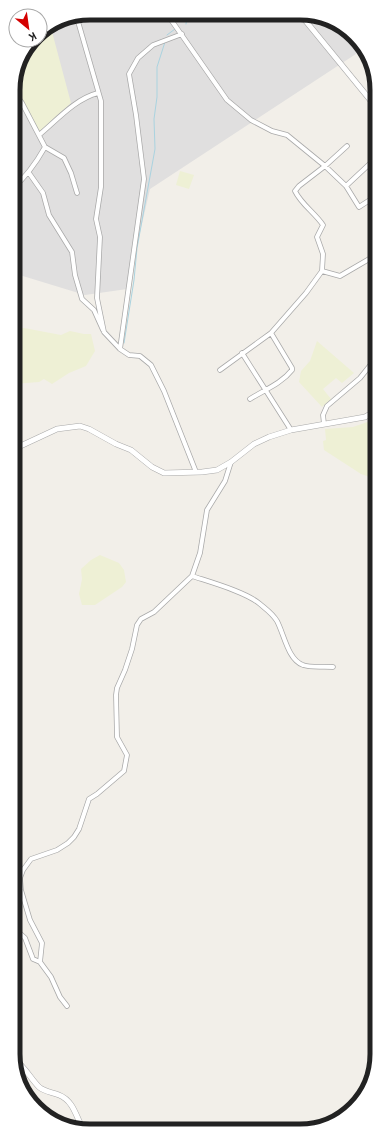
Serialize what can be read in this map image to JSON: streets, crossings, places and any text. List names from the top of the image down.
{
  "north": "bottom right"
}
